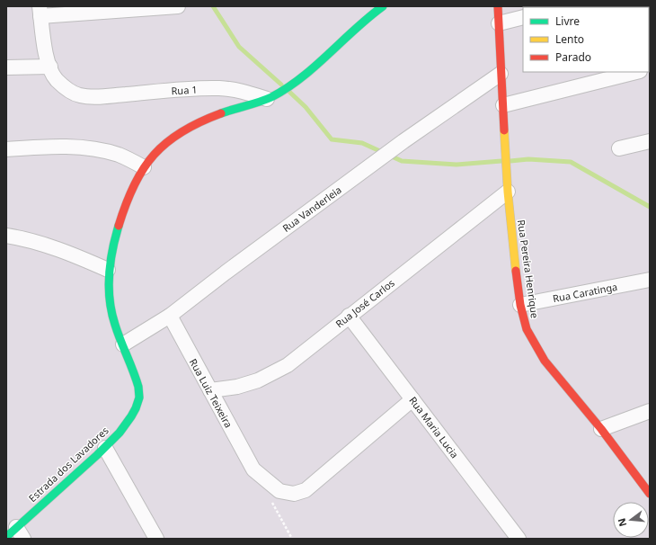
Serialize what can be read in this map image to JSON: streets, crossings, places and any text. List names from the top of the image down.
{
  "streets": {
    "street": [
      "Rua 1",
      "Rua Vanderleia",
      "Rua Pereira Henrique",
      "Rua Caratinga",
      "Rua José Carlos",
      "Rua Luiz Teixeira",
      "Rua Maria Lucia",
      "Estrada dos Lavadores"
    ]
  },
  "crossings": [
    ["Rua 1", "Estrada dos Lavadores"],
    ["Rua Vanderleia", "Rua Pereira Henrique"],
    ["Rua Vanderleia", "Rua Luiz Teixeira"],
    ["Rua Vanderleia", "Estrada dos Lavadores"],
    ["Rua Pereira Henrique", "Rua Caratinga"],
    ["Rua Pereira Henrique", "Rua José Carlos"],
    ["Rua José Carlos", "Rua Luiz Teixeira"],
    ["Rua José Carlos", "Rua Maria Lucia"],
    ["Rua Luiz Teixeira", "Rua Maria Lucia"]
  ],
  "legend": ["Livre", "Lento", "Parado"],
  "north": "left"
}
